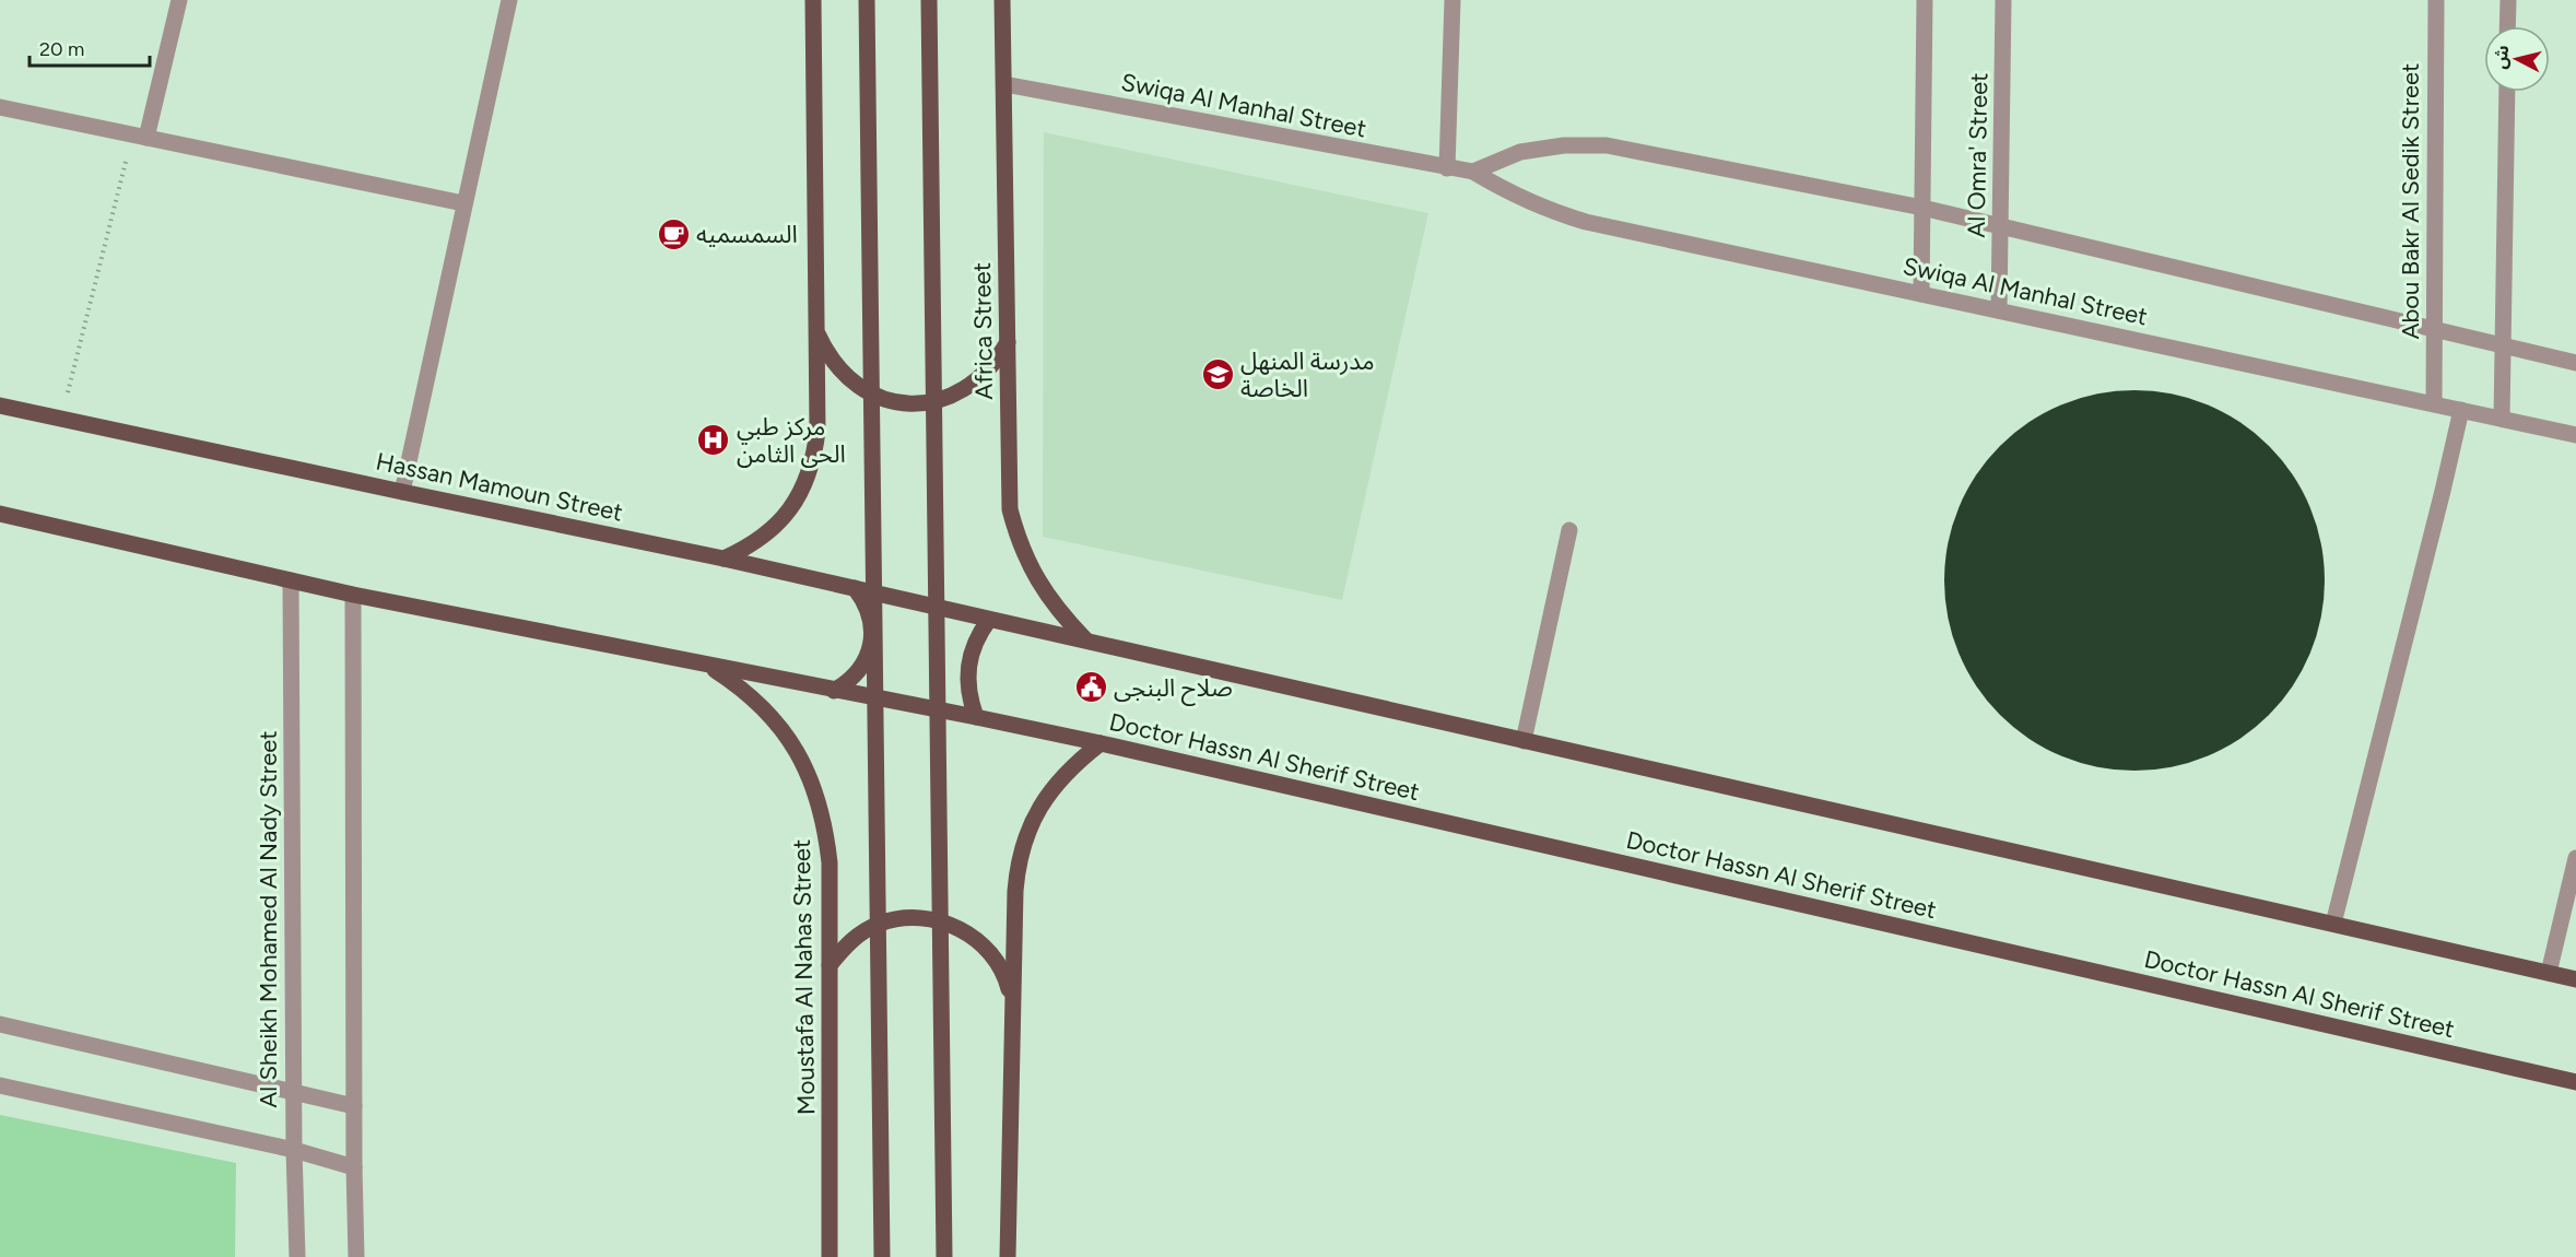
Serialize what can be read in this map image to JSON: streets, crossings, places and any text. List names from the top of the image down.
{
  "streets": {
    "main road": [
      "Africa Street",
      "Hassan Mamoun Street",
      "Doctor Hassn Al Sherif Street",
      "Moustafa Al Nahas Street"
    ],
    "street": [
      "Swiqa Al Manhal Street",
      "Al Omra' Street",
      "Abou Bakr Al Sedik Street",
      "Al Sheikh Mohamed Al Nady Street"
    ]
  },
  "crossings": [
    ["Swiqa Al Manhal Street", "Al Omra' Street"],
    ["Swiqa Al Manhal Street", "Abou Bakr Al Sedik Street"],
    ["Swiqa Al Manhal Street", "Africa Street"]
  ],
  "places": {
    "cafe": ["السمسميه"],
    "school or university": ["مدرسة المنهل الخاصة"],
    "hospital": ["مركز طبي الحى الثامن"],
    "public building": ["صلاح البنجى"]
  },
  "scale_bar": "20 m",
  "north": "left"
}
